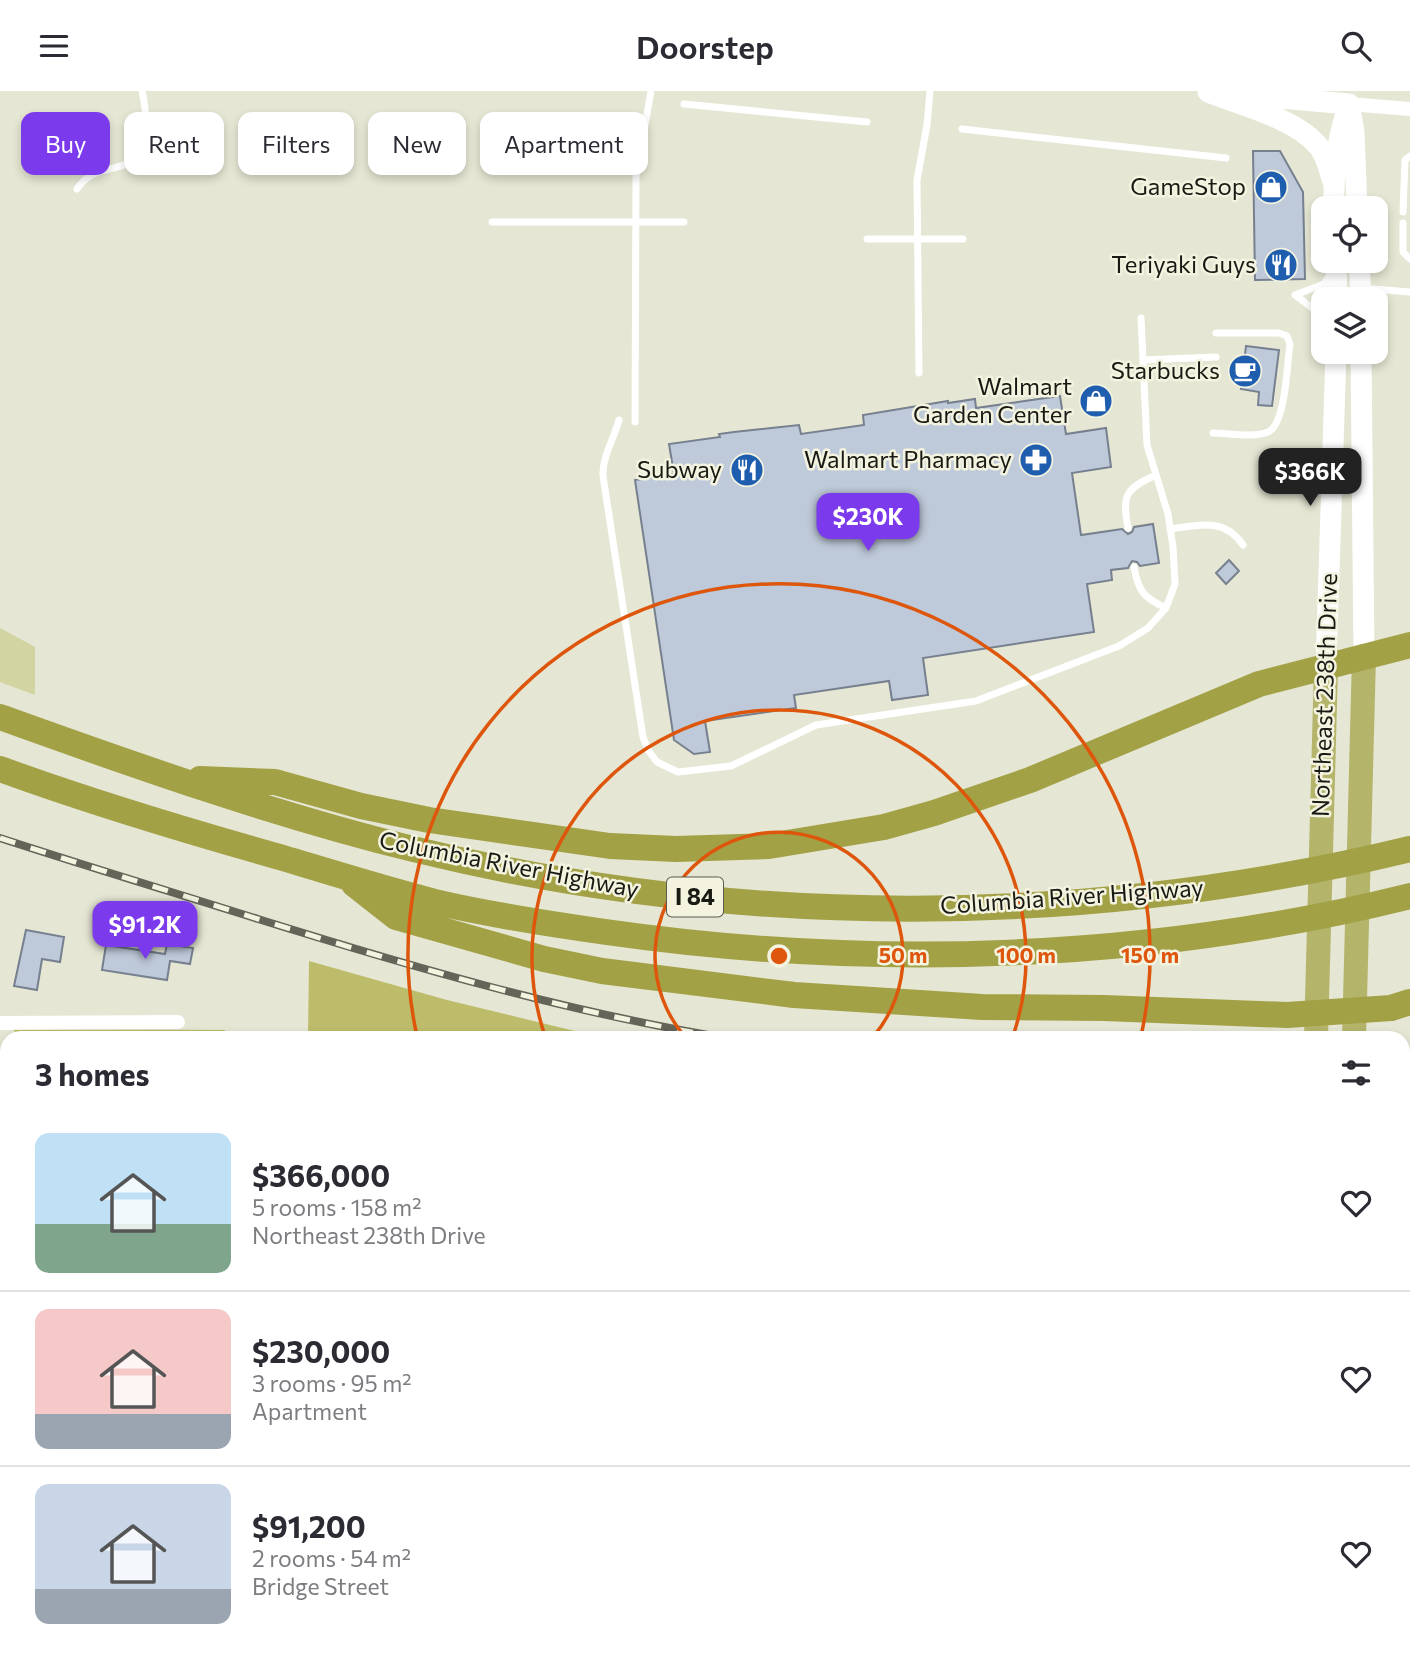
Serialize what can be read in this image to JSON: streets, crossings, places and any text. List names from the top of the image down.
{
  "streets": {
    "highway": ["Northeast 238th Drive", "Columbia River Highway", "I 84"]
  },
  "places": {
    "shop": ["GameStop", "Walmart Garden Center"],
    "restaurant": ["Teriyaki Guys", "Subway"],
    "cafe": ["Starbucks"],
    "pharmacy": ["Walmart Pharmacy"]
  },
  "page": {
    "header": "Doorstep",
    "chip": [
      "Buy",
      "Rent",
      "Filters",
      "New",
      "Apartment"
    ],
    "price": ["$366K", "$230K", "$91.2K"],
    "heading": "3 homes",
    "list": [
      {
        "name": "$366,000",
        "note": "5 rooms · 158 m² · Northeast 238th Drive"
      },
      {
        "name": "$230,000",
        "note": "3 rooms · 95 m² · Apartment"
      },
      {
        "name": "$91,200",
        "note": "2 rooms · 54 m² · Bridge Street"
      }
    ]
  },
  "rings": ["50 m", "100 m", "150 m"]
}
